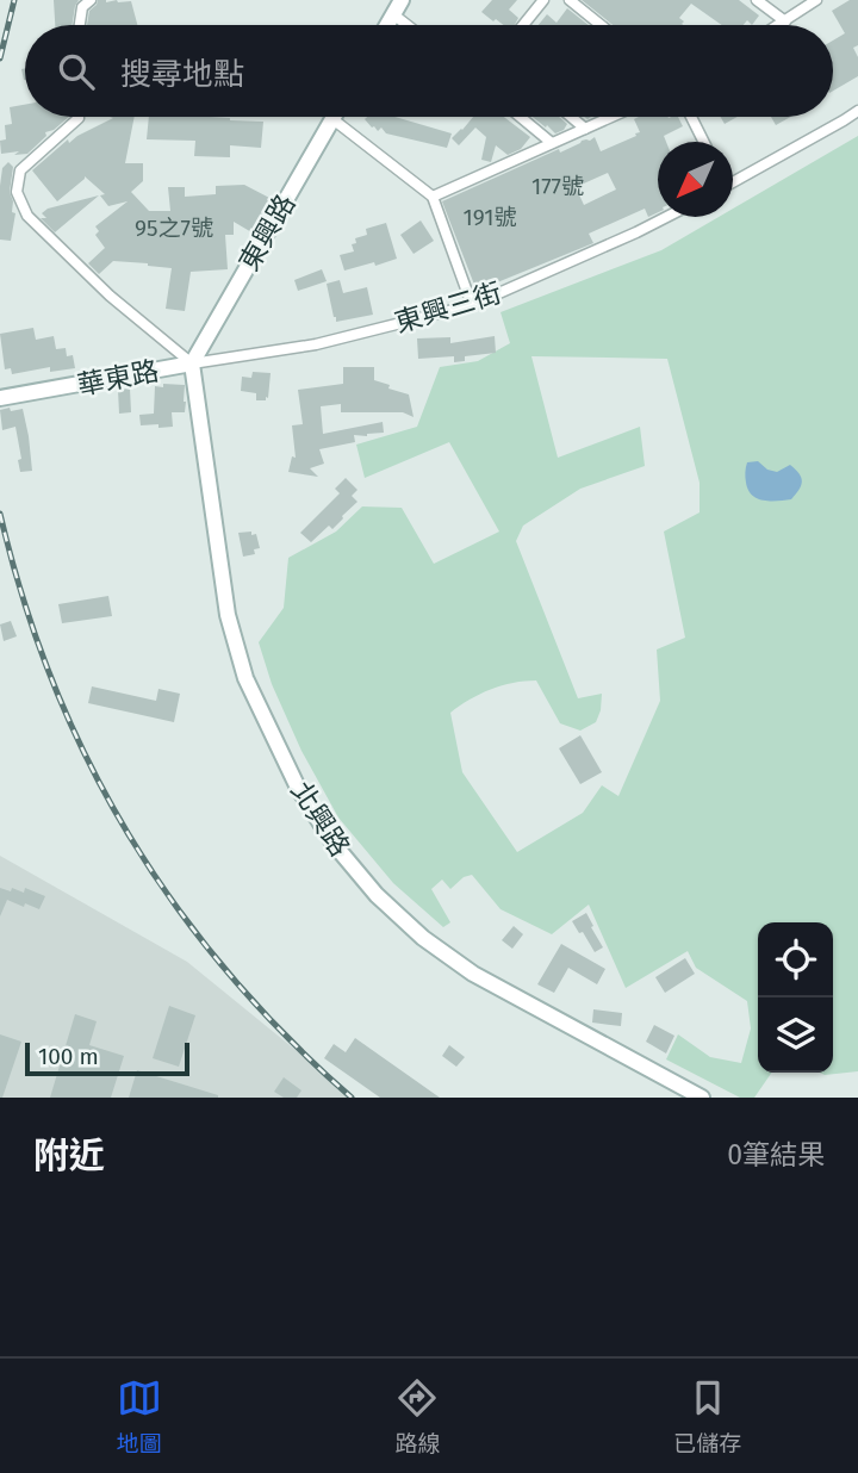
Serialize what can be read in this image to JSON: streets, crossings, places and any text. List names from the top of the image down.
{
  "streets": {
    "street": [
      "東興路",
      "東興三街",
      "華東路",
      "北興路"
    ]
  },
  "crossings": [
    ["東興路", "東興三街"],
    ["東興路", "華東路"],
    ["東興路", "北興路"],
    ["東興三街", "華東路"],
    ["東興三街", "北興路"],
    ["華東路", "北興路"]
  ],
  "house_numbers": ["177號", "191號", "95之7號"],
  "scale_bar": "100 m",
  "north": "bottom left",
  "page": {
    "search": "搜尋地點",
    "scale": "100 m",
    "heading": ["附近", "0筆結果"],
    "nav": ["地圖", "路線", "已儲存"]
  }
}
